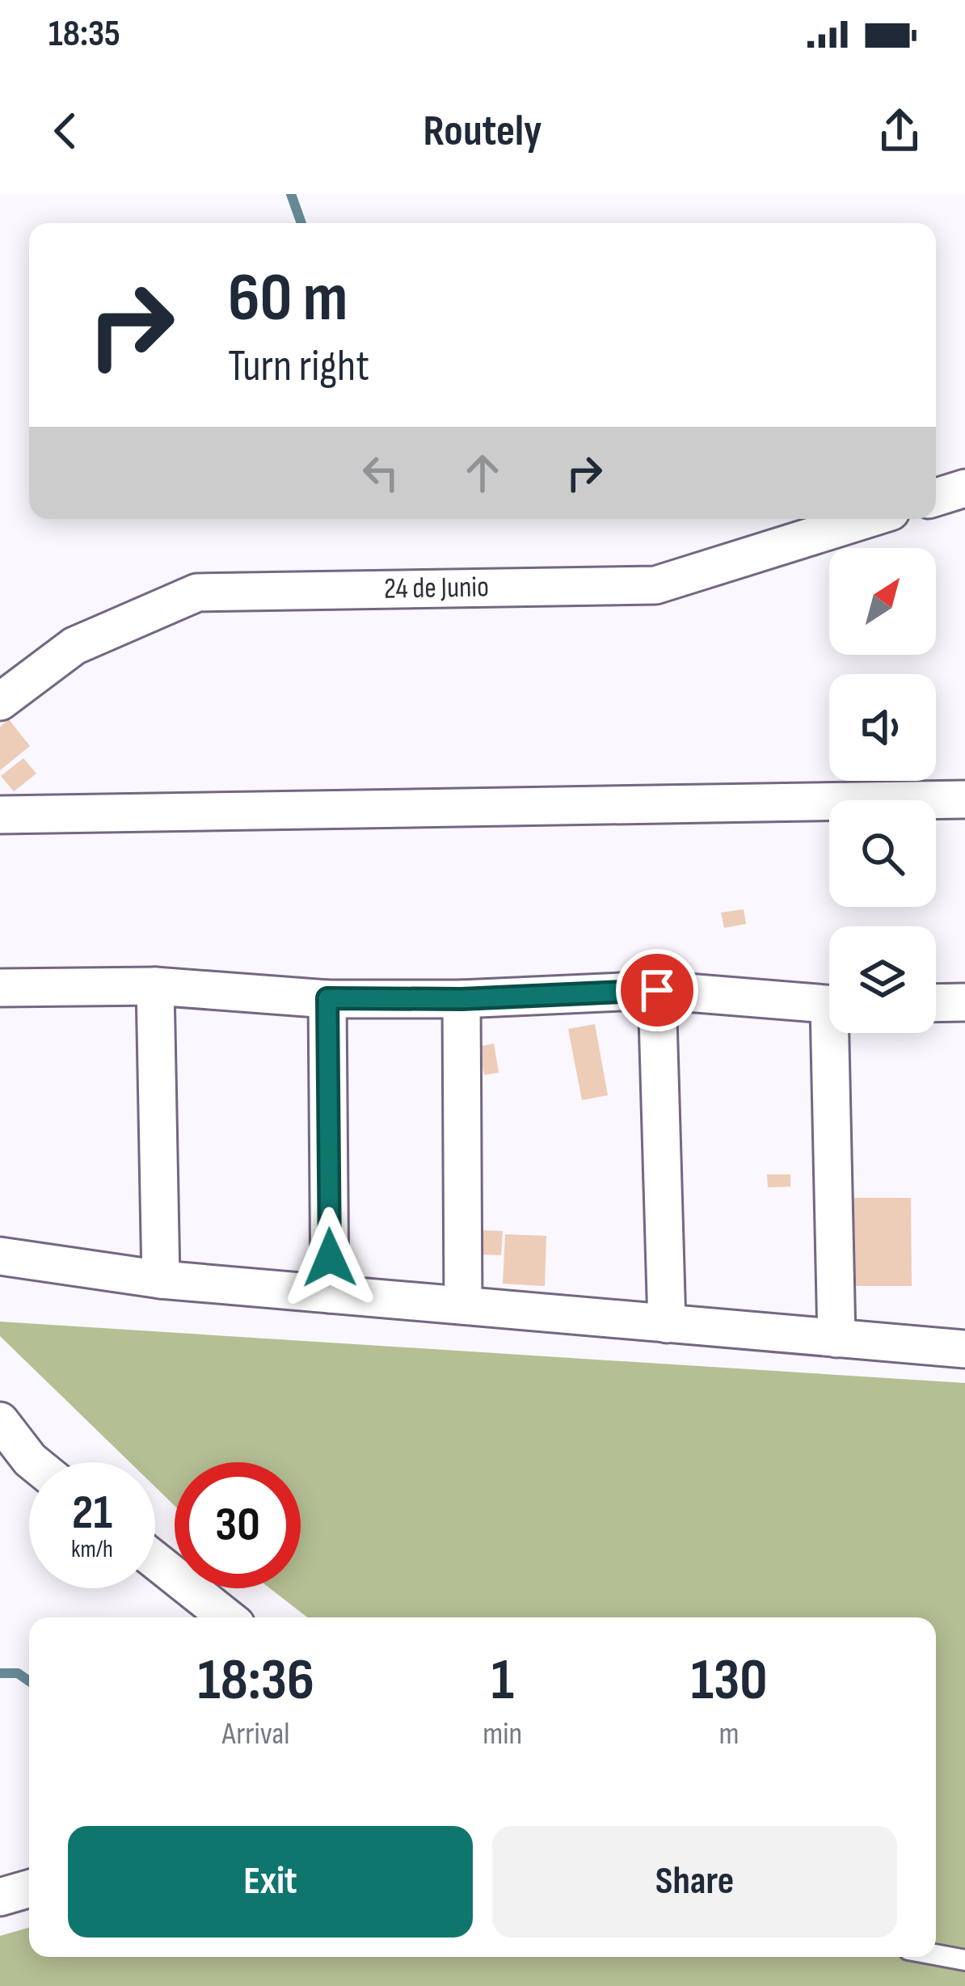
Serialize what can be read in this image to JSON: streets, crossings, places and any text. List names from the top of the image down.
{
  "streets": {
    "street": ["24 de Junio"]
  },
  "north": "top right",
  "page": {
    "status": "18:35",
    "header": "Routely",
    "turn": ["60 m", "Turn right"],
    "speed": "21 km/h",
    "limit": "30",
    "eta": [
      "18:36",
      "Arrival",
      "1",
      "min",
      "130",
      "m"
    ],
    "buttons": ["Exit", "Share"]
  }
}
